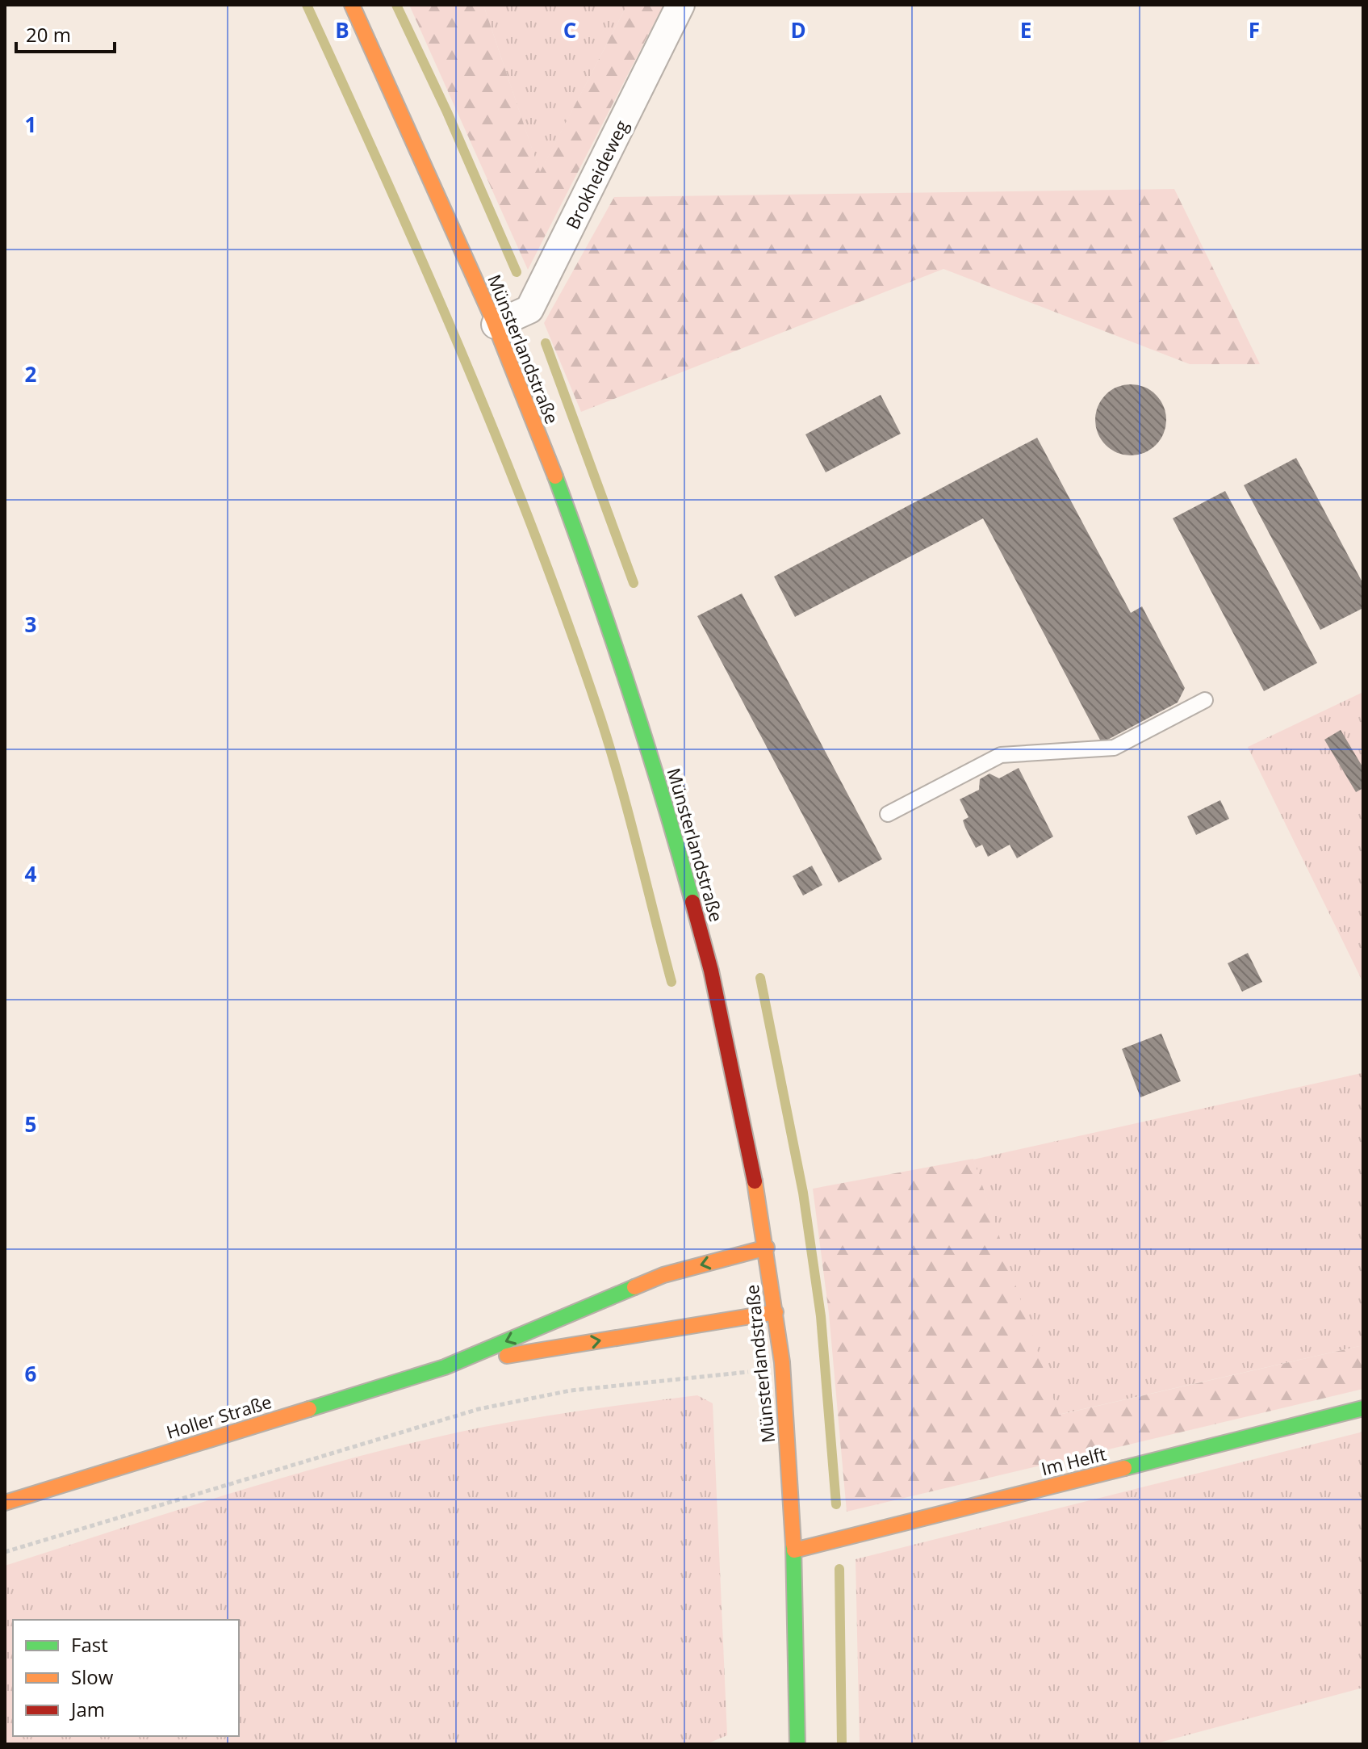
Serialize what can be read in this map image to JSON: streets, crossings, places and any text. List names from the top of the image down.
{
  "streets": {
    "main road": ["Münsterlandstraße", "Holler Straße", "Im Helft"],
    "street": ["Brokheideweg"]
  },
  "crossings": [
    ["Brokheideweg", "Münsterlandstraße"],
    ["Münsterlandstraße", "Holler Straße"],
    ["Münsterlandstraße", "Im Helft"]
  ],
  "legend": ["Fast", "Slow", "Jam"],
  "scale_bar": "20 m",
  "grid": {
    "columns": [
      "B",
      "C",
      "D",
      "E",
      "F"
    ],
    "rows": [
      "1",
      "2",
      "3",
      "4",
      "5",
      "6"
    ]
  }
}
